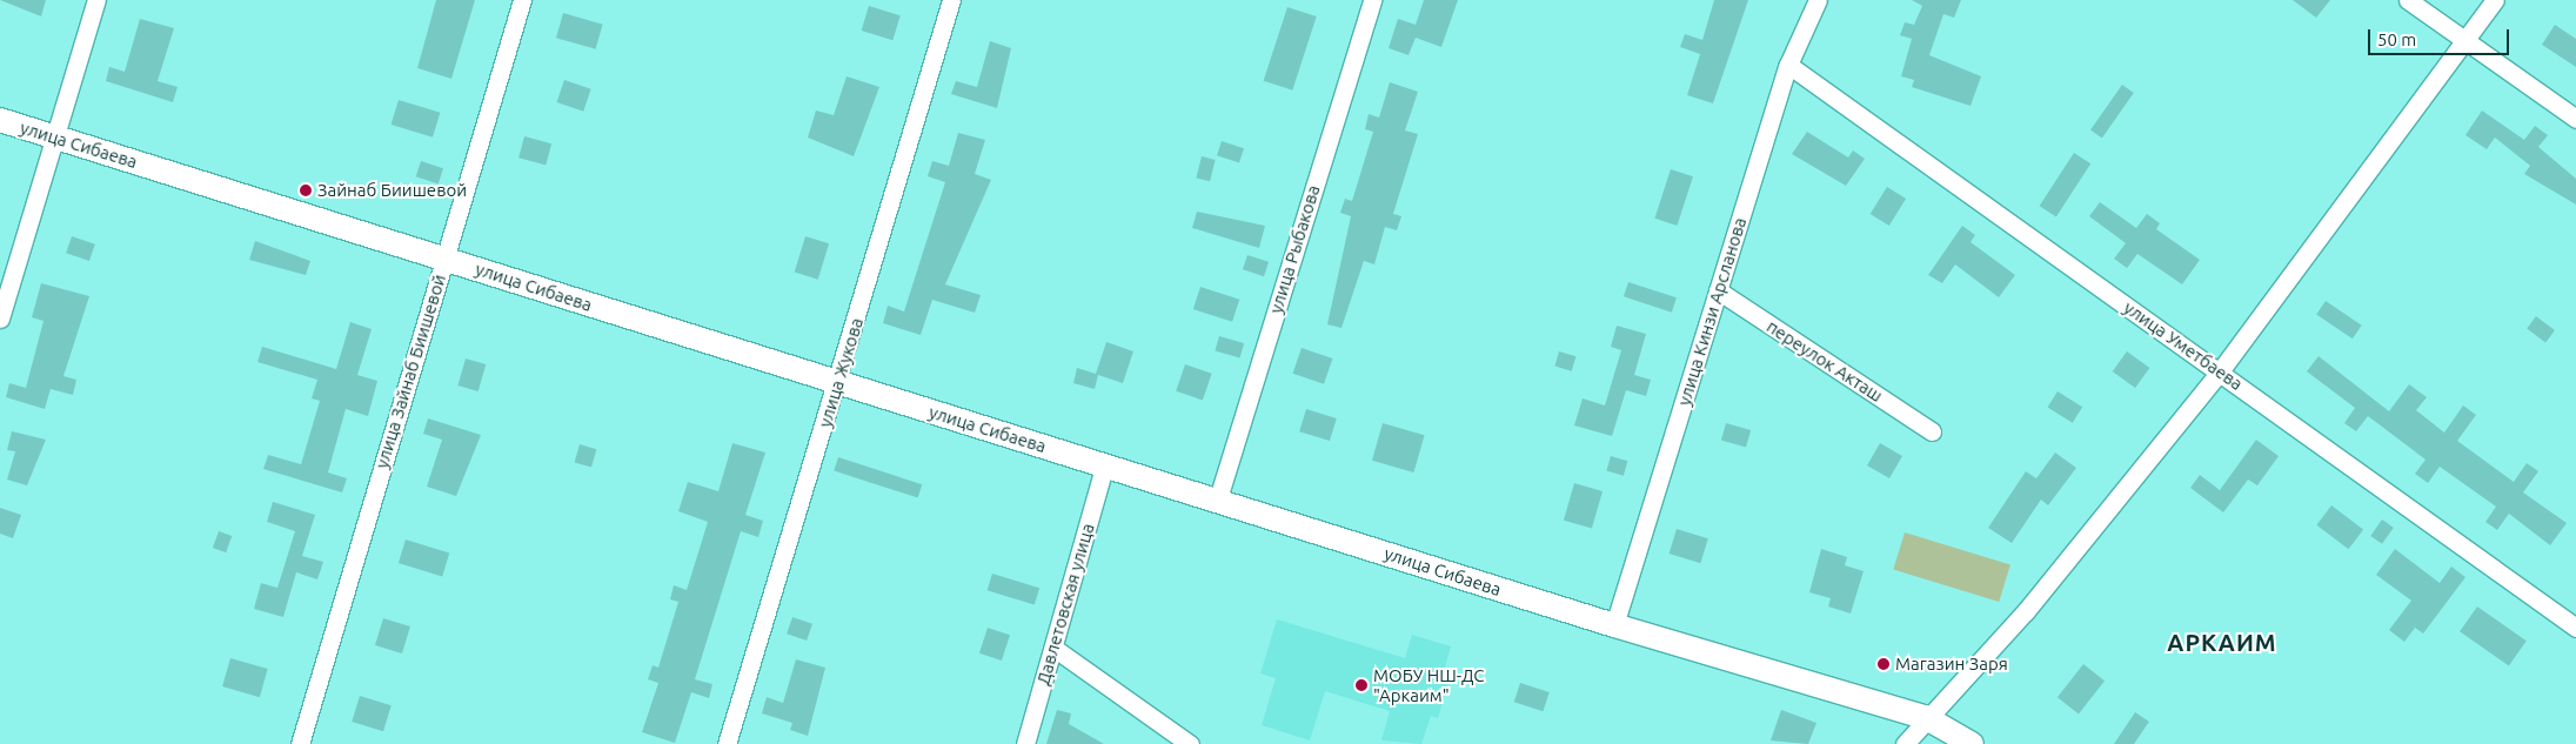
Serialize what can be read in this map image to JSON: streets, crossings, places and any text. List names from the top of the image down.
{
  "streets": {
    "main road": ["улица Сибаева"],
    "street": [
      "улица Рыбакова",
      "улица Кинзи Арсланова",
      "улица Уметбаева",
      "переулок Акташ",
      "улица Зайнаб Биишевой",
      "улица Жукова",
      "Давлетовская улица"
    ]
  },
  "crossings": [
    ["улица Сибаева", "улица Рыбакова"],
    ["улица Сибаева", "улица Кинзи Арсланова"],
    ["улица Сибаева", "улица Зайнаб Биишевой"],
    ["улица Сибаева", "улица Жукова"],
    ["улица Сибаева", "Давлетовская улица"],
    ["улица Кинзи Арсланова", "улица Уметбаева"],
    ["улица Кинзи Арсланова", "переулок Акташ"]
  ],
  "districts": ["АРКАИМ"],
  "places": ["Зайнаб Биишевой", "Магазин Заря", "МОБУ НШ-ДС \"Аркаим\""],
  "scale_bar": "50 m"
}
